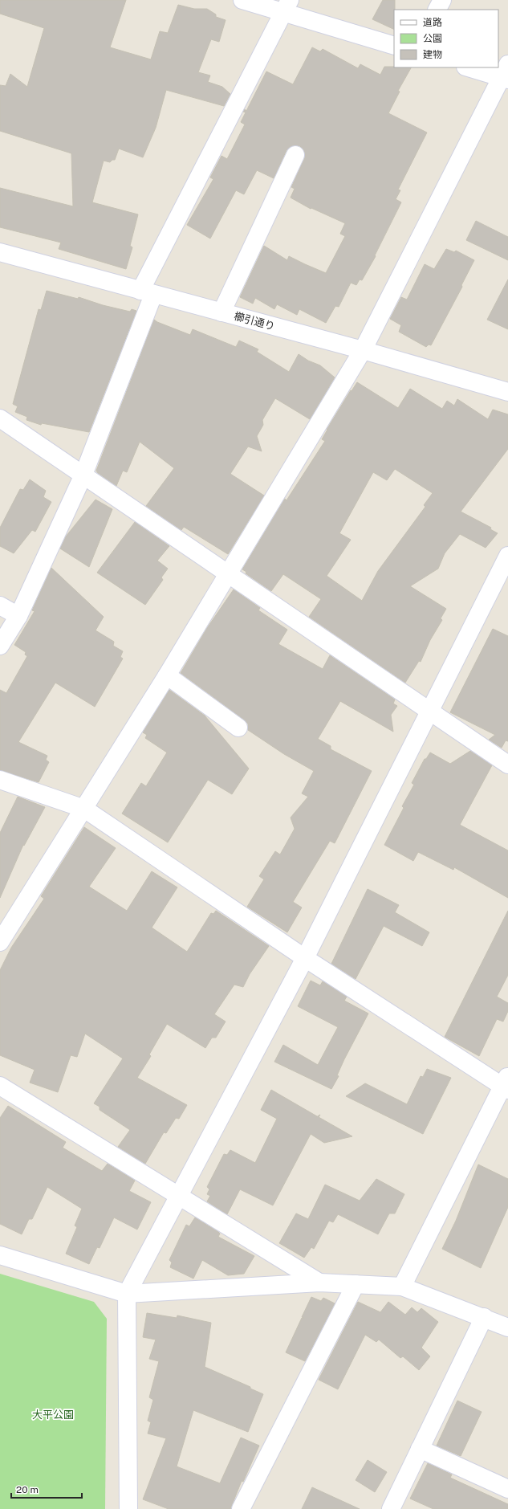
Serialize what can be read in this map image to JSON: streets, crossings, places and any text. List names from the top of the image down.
{
  "streets": {
    "street": ["櫛引通り"]
  },
  "parks": ["大平公園"],
  "legend": ["道路", "公園", "建物"],
  "scale_bar": "20 m"
}
